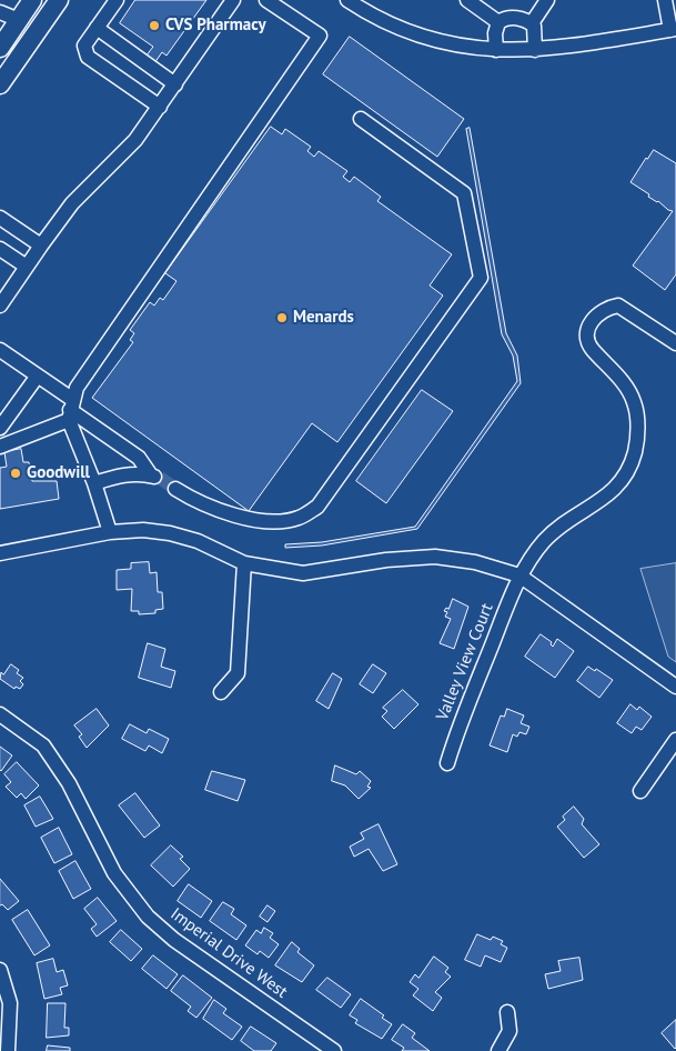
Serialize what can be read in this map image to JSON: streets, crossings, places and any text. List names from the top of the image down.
{
  "streets": {
    "street": ["Valley View Court", "Imperial Drive West"]
  },
  "places": ["CVS Pharmacy", "Menards", "Goodwill"]
}
